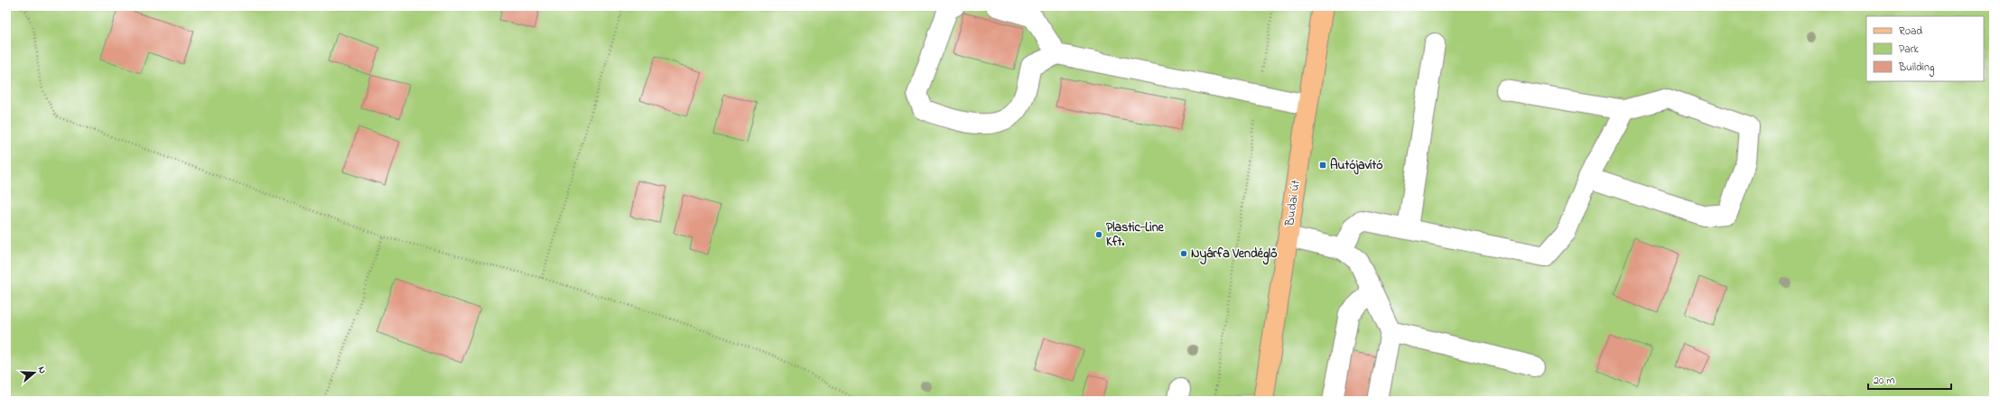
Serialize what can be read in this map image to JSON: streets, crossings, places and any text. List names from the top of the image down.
{
  "streets": {
    "main road": ["Budai út"]
  },
  "places": {
    "transit": ["Autójavító"],
    "other": ["Plastic-Line Kft.", "Nyárfa Vendéglő"]
  },
  "legend": ["Road", "Park", "Building"],
  "scale_bar": "20 m",
  "north": "right"
}
